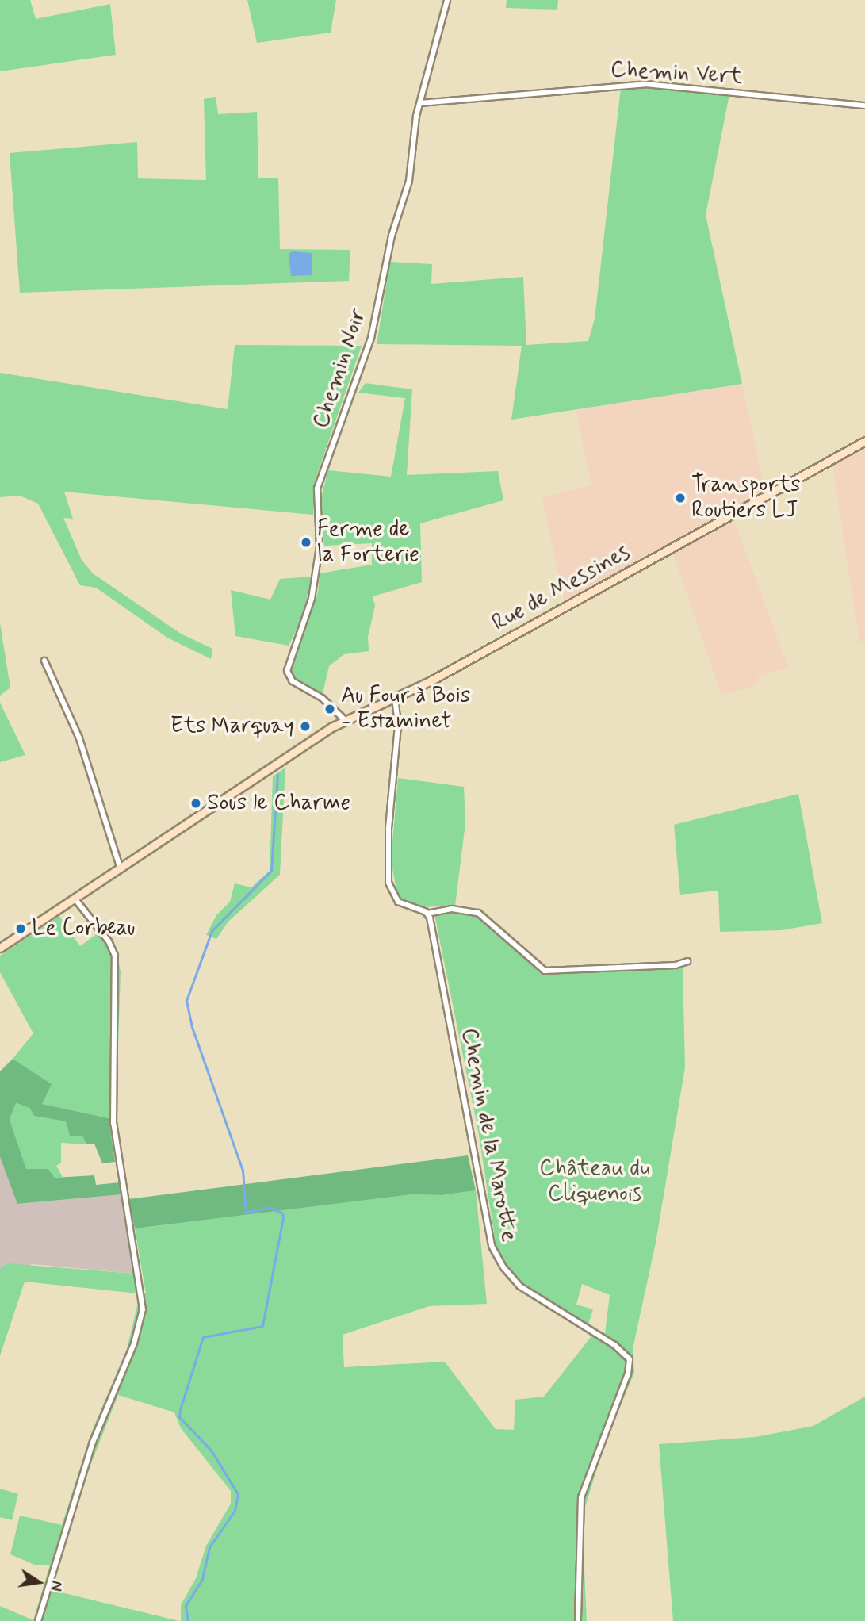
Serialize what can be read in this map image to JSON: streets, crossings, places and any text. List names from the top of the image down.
{
  "streets": {
    "main road": ["Rue de Messines"],
    "street": ["Chemin Vert", "Chemin Noir", "Chemin de la Marotte"]
  },
  "crossings": [
    ["Chemin Vert", "Chemin Noir"],
    ["Chemin Noir", "Rue de Messines"]
  ],
  "parks": ["Château du Cliquenois"],
  "places": [
    "Transports Routiers LJ",
    "Ferme de la Forterie",
    "Au Four à Bois - Estaminet",
    "Ets Marquay",
    "Sous le Charme",
    "Le Corbeau"
  ],
  "north": "right"
}
